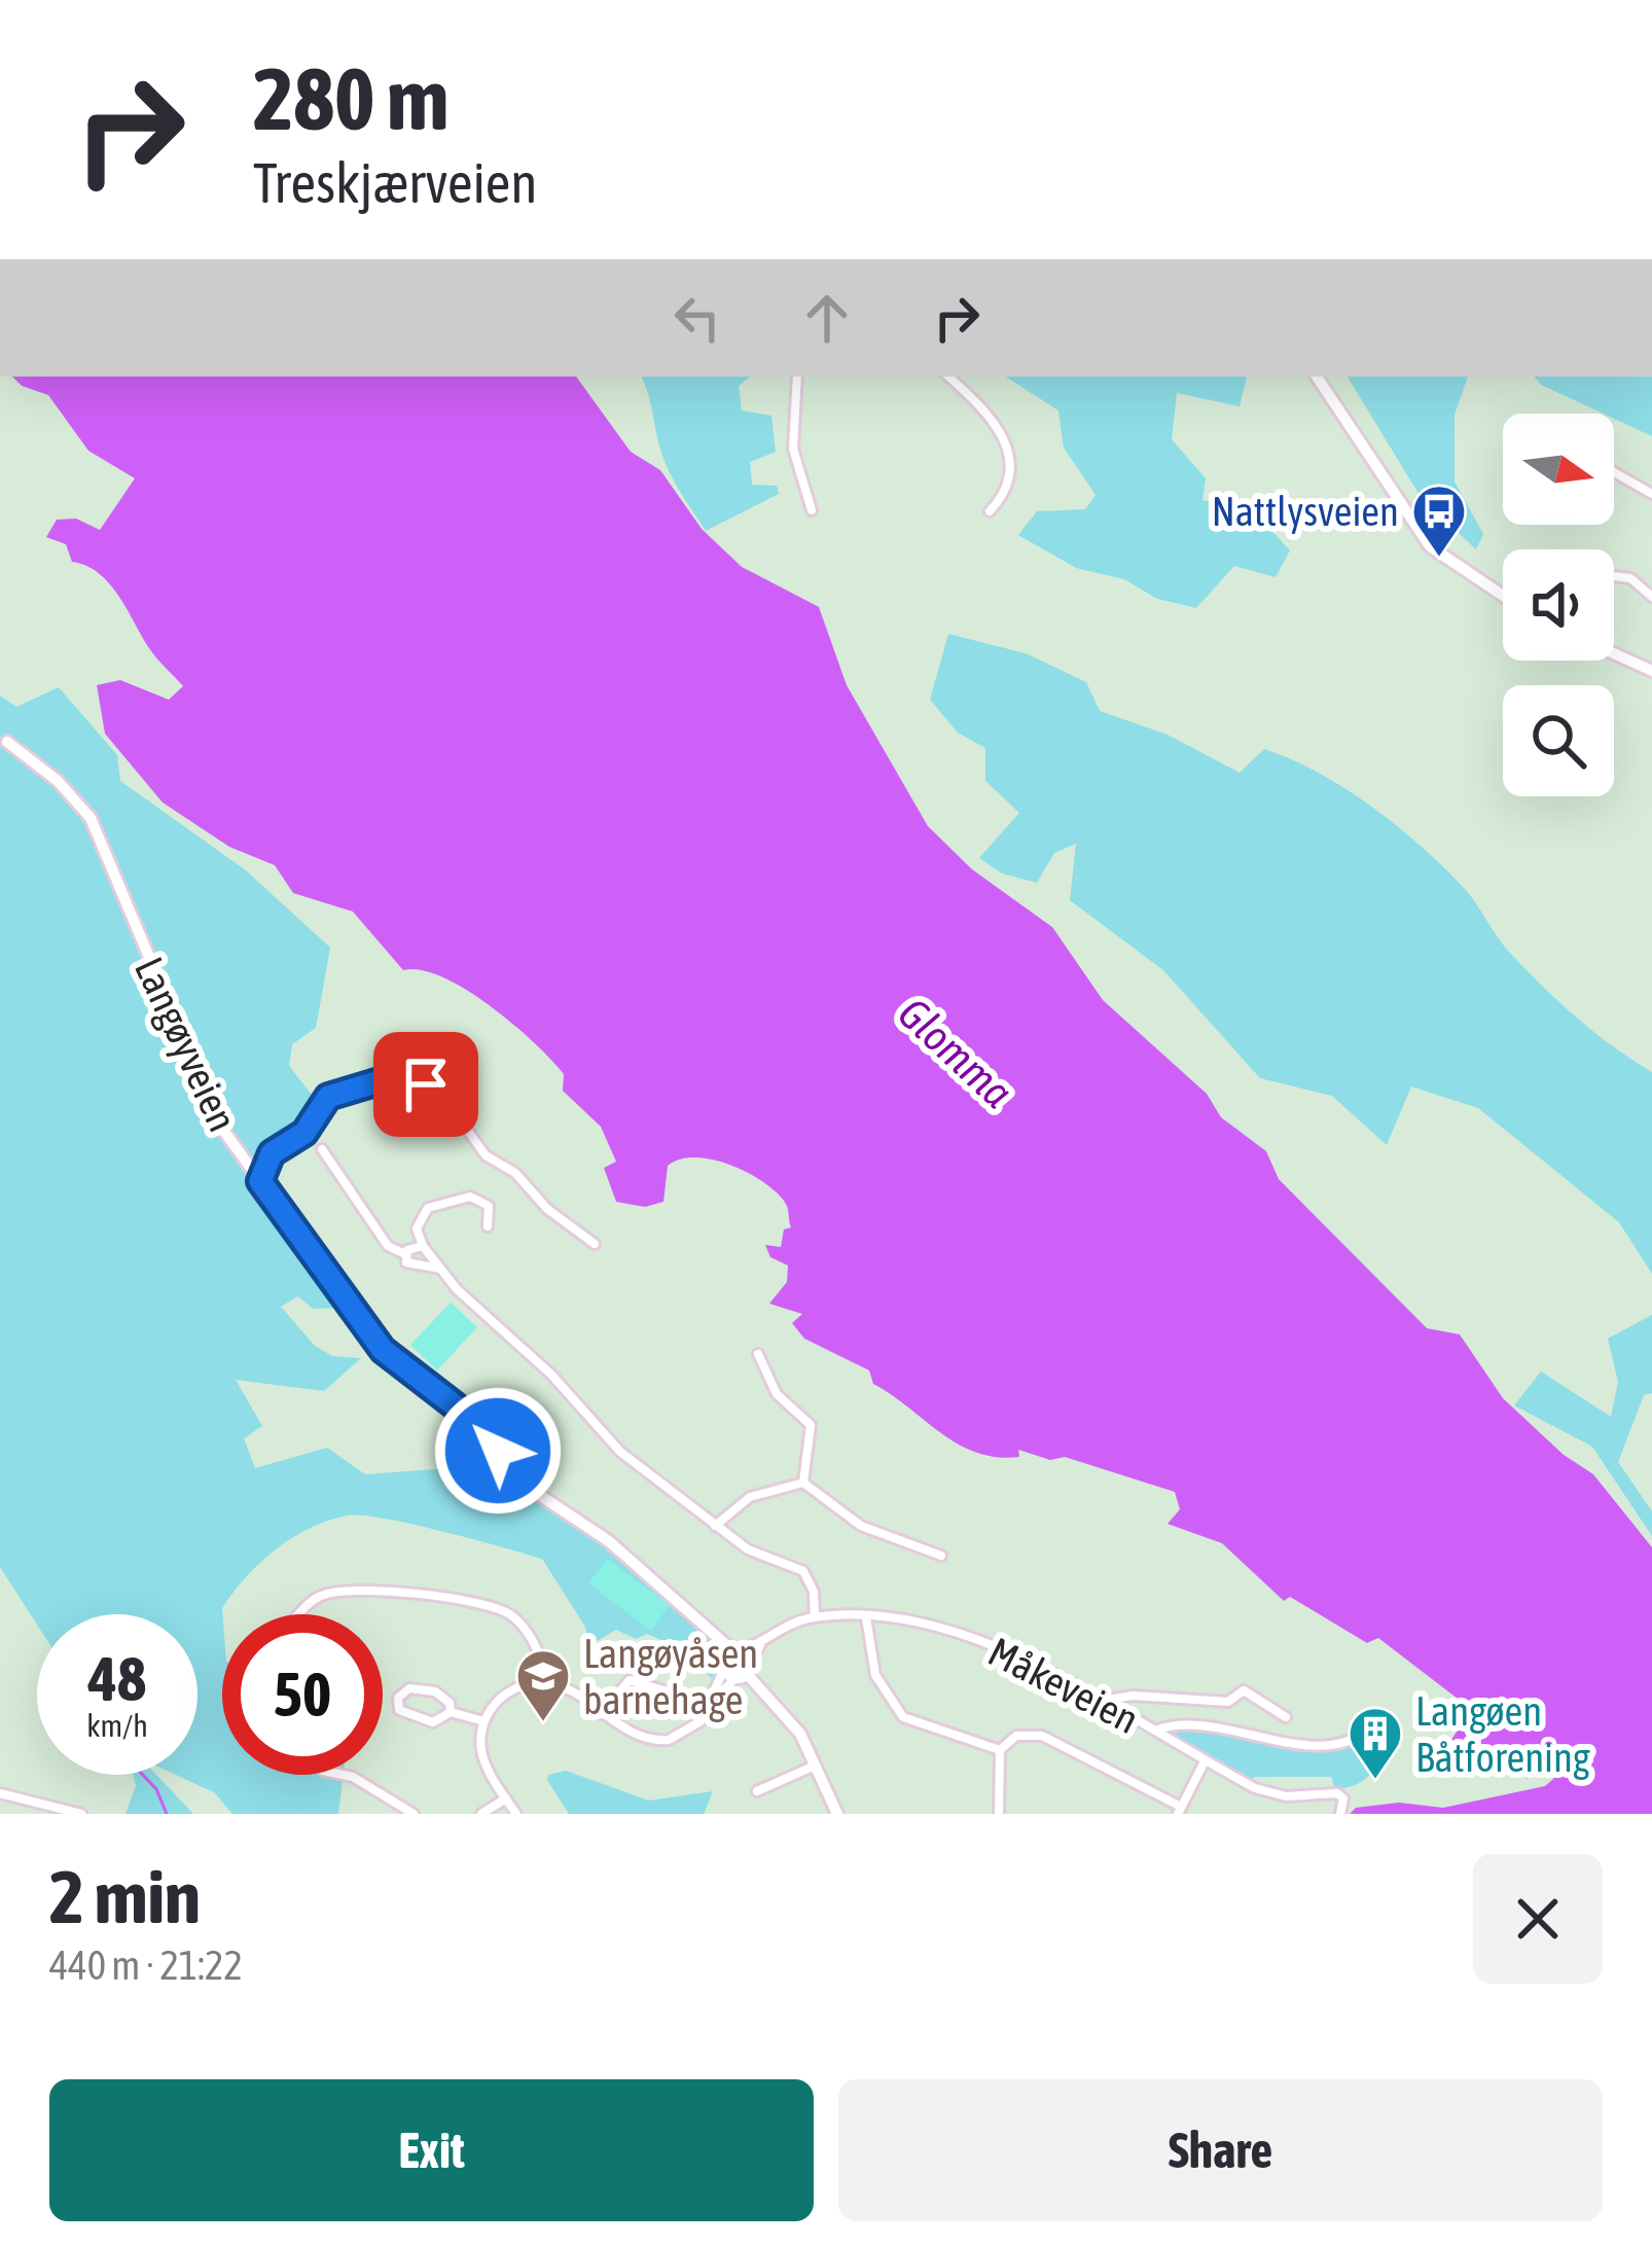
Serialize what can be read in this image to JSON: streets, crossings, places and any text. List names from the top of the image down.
{
  "streets": {
    "main road": ["Langøyveien"],
    "street": ["Måkeveien"]
  },
  "crossings": [
    ["Langøyveien", "Måkeveien"]
  ],
  "water": ["Glomma"],
  "places": {
    "bus stop": ["Nattlysveien"],
    "school or university": ["Langøyåsen barnehage"],
    "building": ["Langøen Båtforening"]
  },
  "north": "right",
  "page": {
    "turn": ["280 m", "Treskjærveien"],
    "speed": "48 km/h",
    "limit": "50",
    "heading": ["2 min", "440 m · 21:22"],
    "buttons": ["Exit", "Share"]
  }
}
